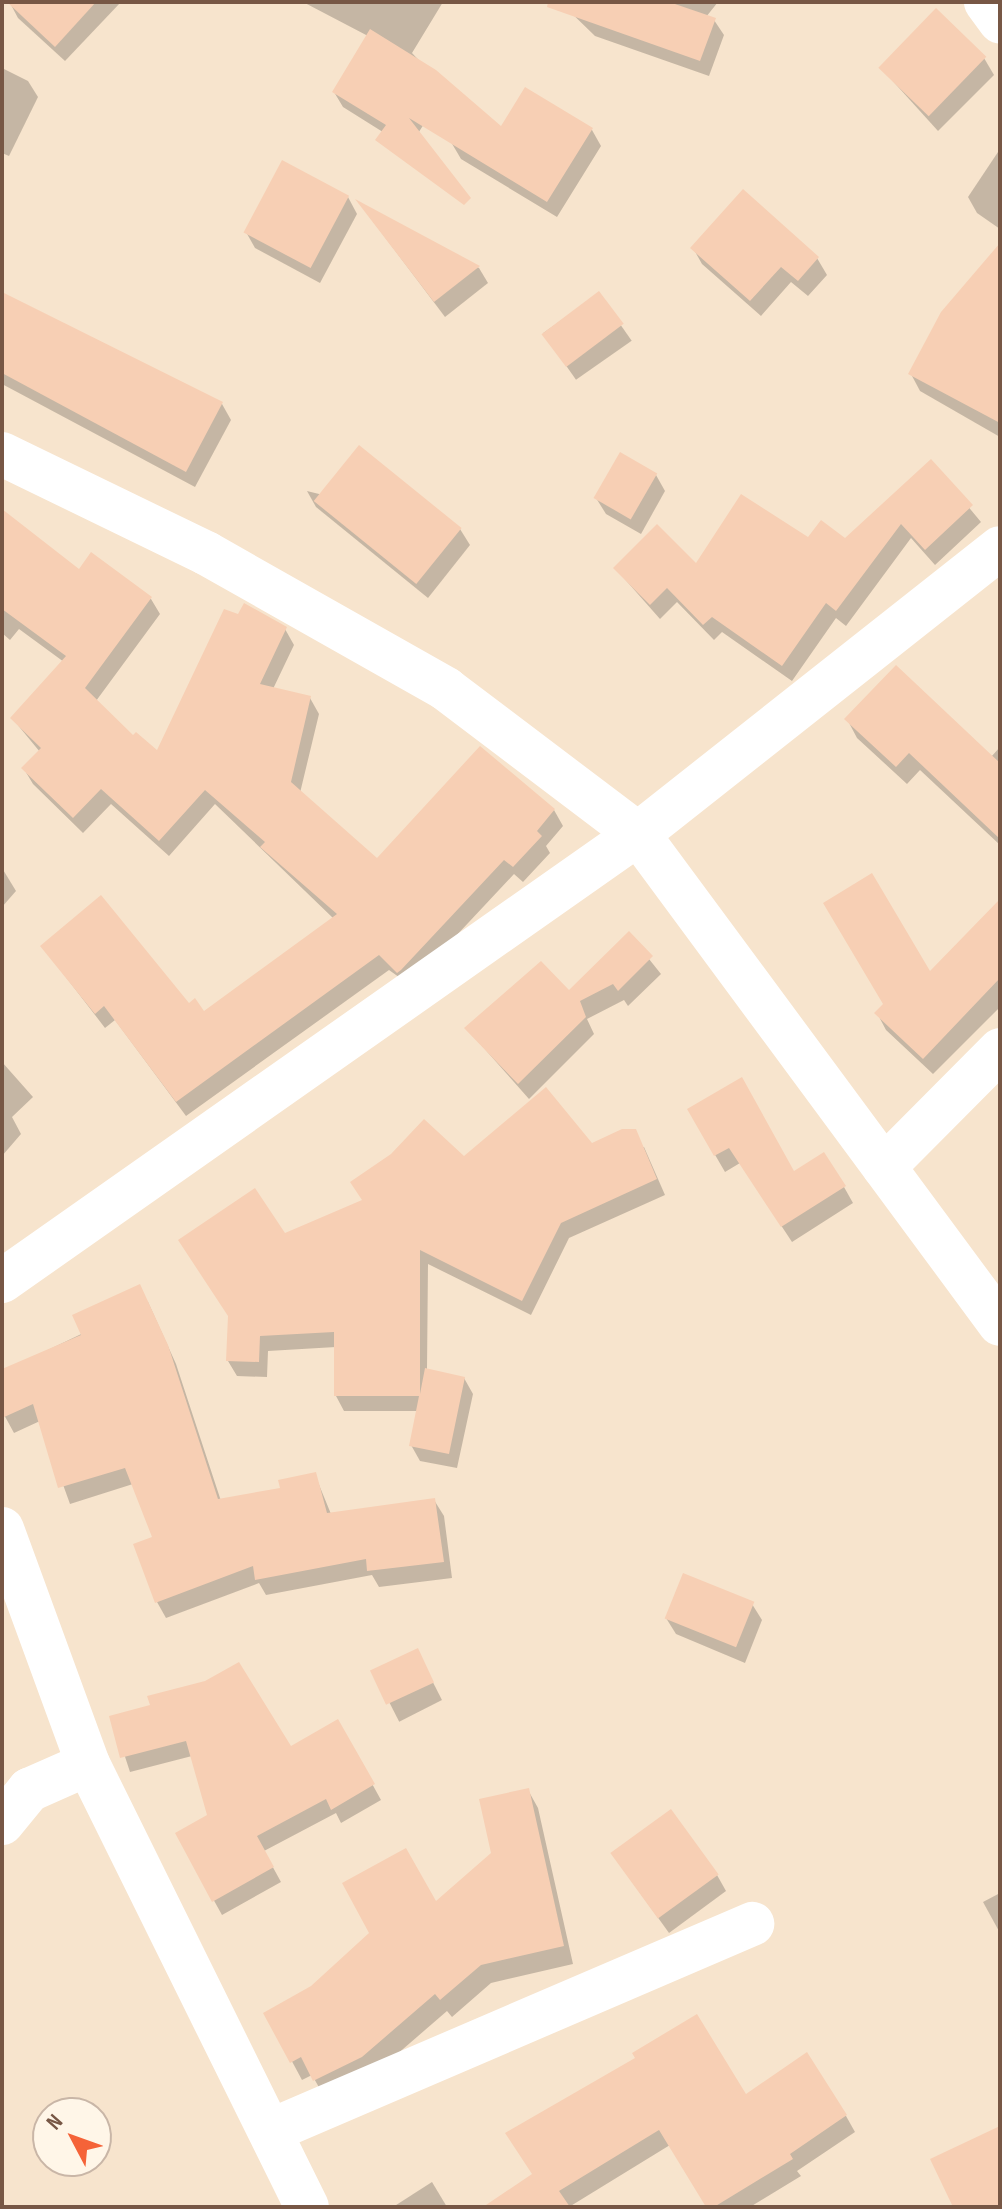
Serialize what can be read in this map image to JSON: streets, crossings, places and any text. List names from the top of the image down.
{
  "north": "top left"
}
